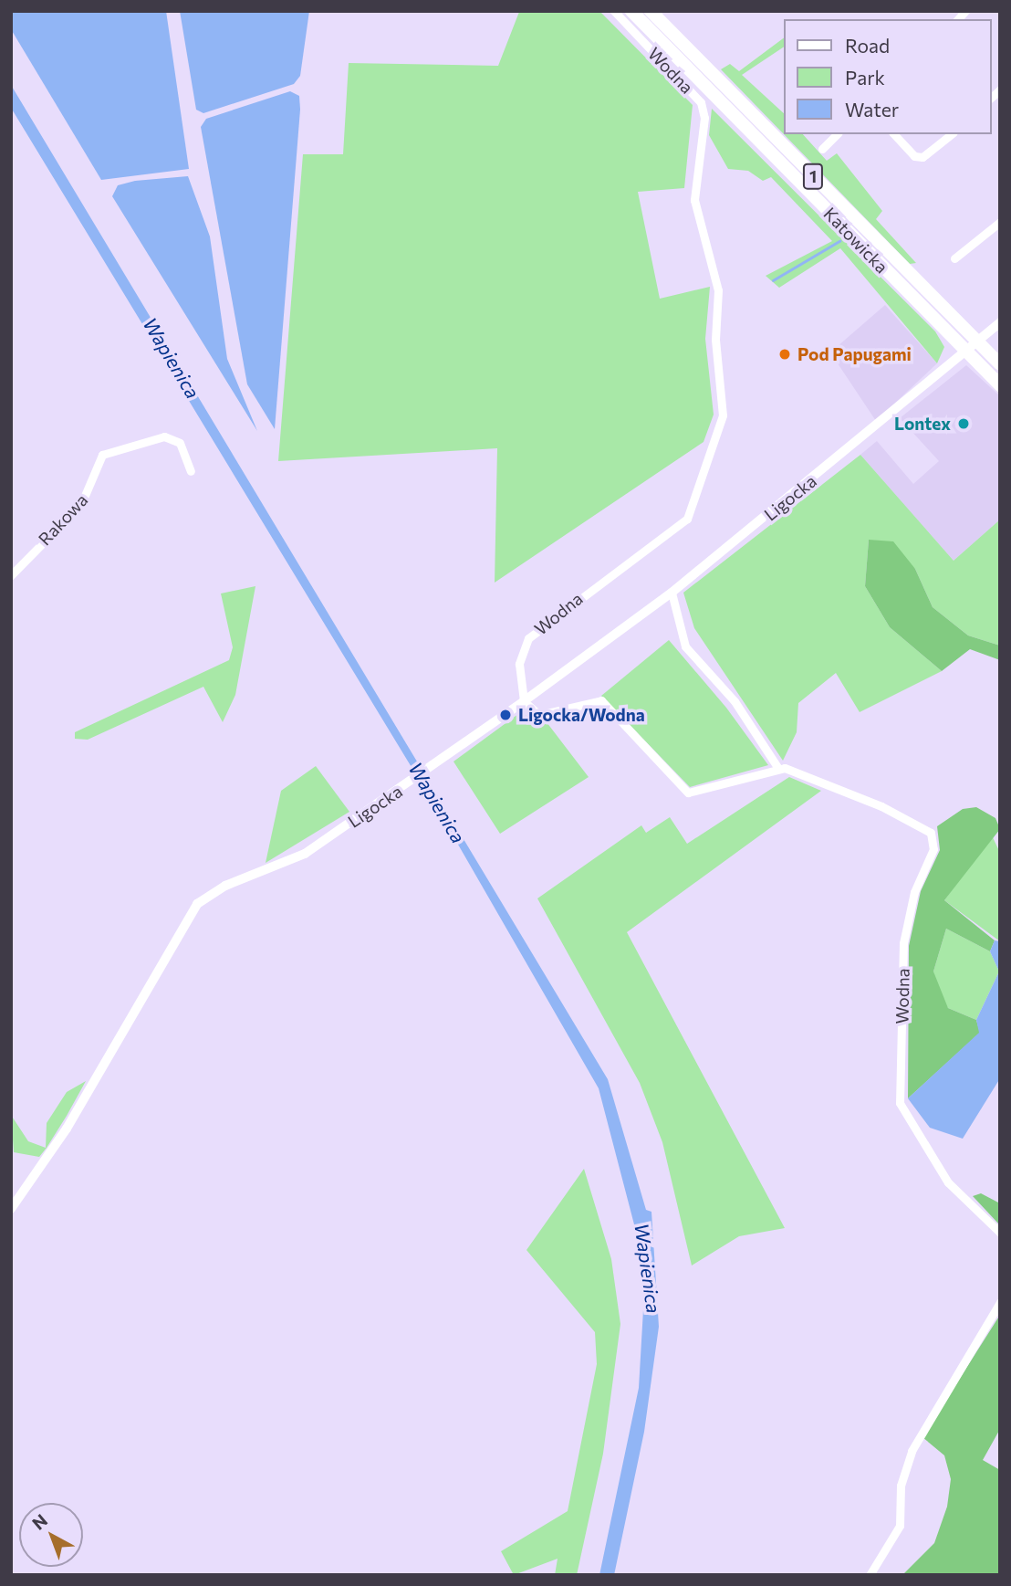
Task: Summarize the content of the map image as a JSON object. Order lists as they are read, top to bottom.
{
  "streets": {
    "main road": ["1", "Katowicka"],
    "street": ["Wodna", "Ligocka", "Rakowa"]
  },
  "crossings": [
    ["Wodna", "Ligocka"],
    ["Katowicka", "Ligocka"]
  ],
  "water": ["Wapienica"],
  "places": ["Pod Papugami", "Lontex", "Ligocka/Wodna"],
  "legend": ["Road", "Park", "Water"],
  "north": "top left"
}
